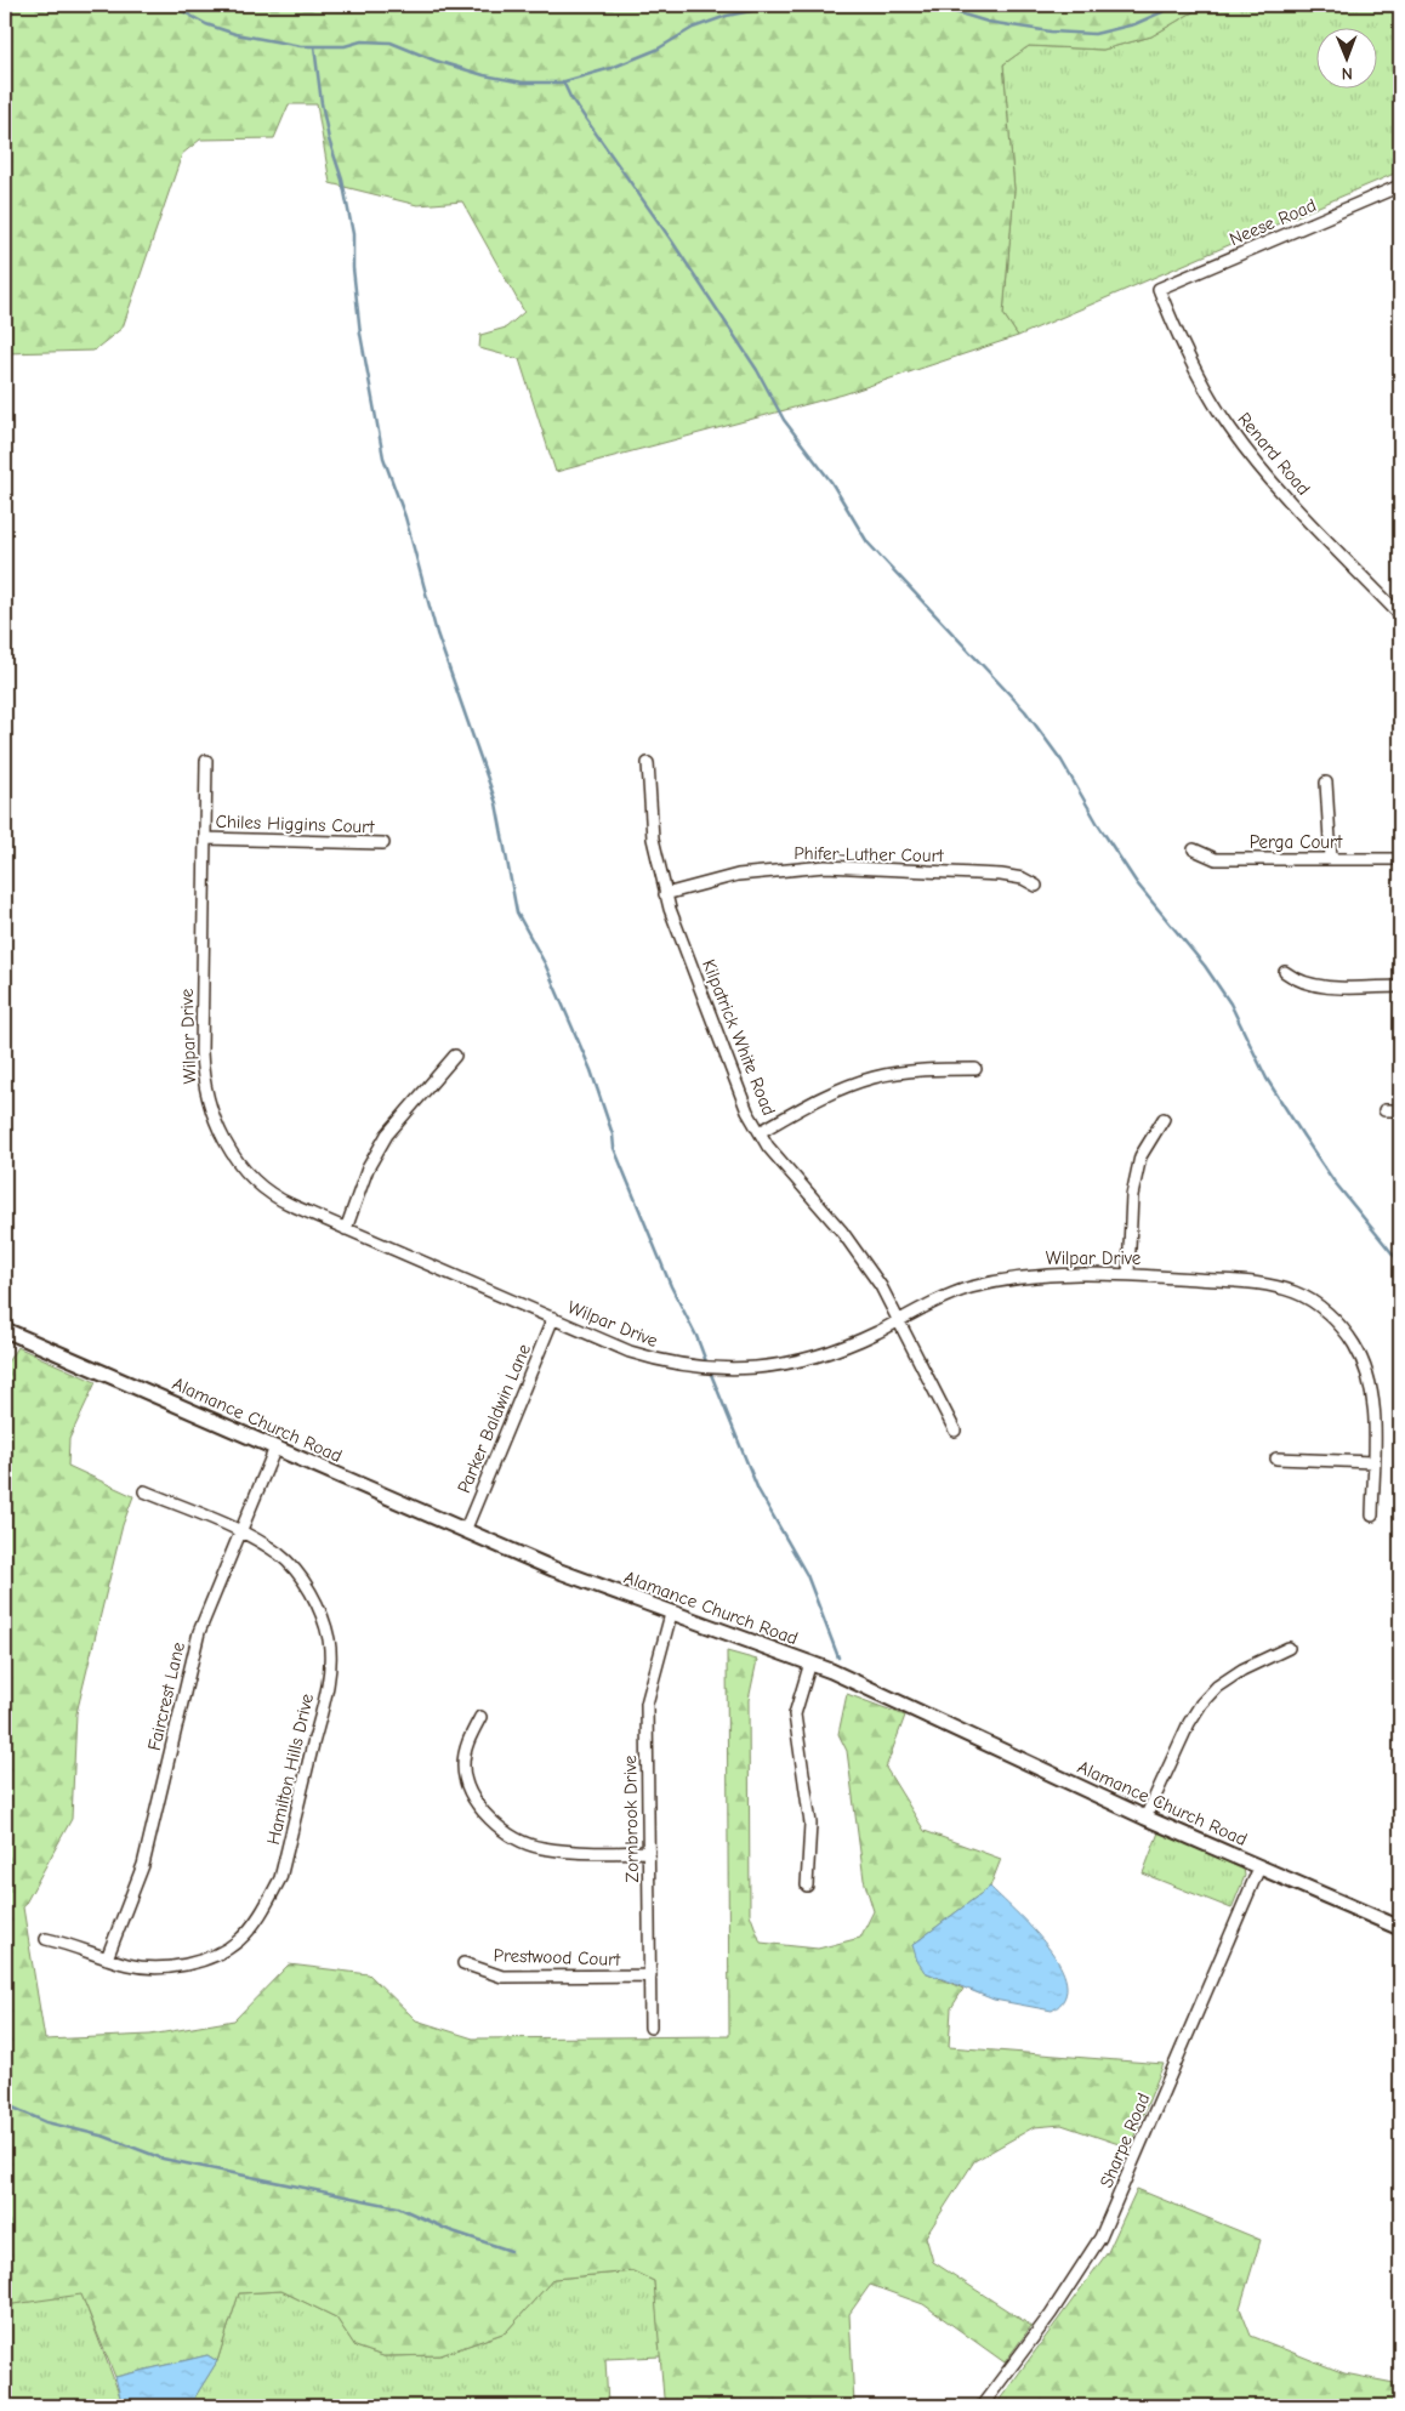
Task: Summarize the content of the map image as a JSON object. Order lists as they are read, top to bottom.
{
  "streets": {
    "main road": ["Alamance Church Road"],
    "street": [
      "Neese Road",
      "Renard Road",
      "Chiles Higgins Court",
      "Perga Court",
      "Phifer-Luther Court",
      "Wilpar Drive",
      "Kilpatrick White Road",
      "Parker Baldwin Lane",
      "Faircrest Lane",
      "Hamilton Hills Drive",
      "Zornbrook Drive",
      "Prestwood Court",
      "Sharpe Road"
    ]
  },
  "crossings": [
    ["Neese Road", "Renard Road"],
    ["Chiles Higgins Court", "Wilpar Drive"],
    ["Phifer-Luther Court", "Kilpatrick White Road"],
    ["Wilpar Drive", "Kilpatrick White Road"],
    ["Wilpar Drive", "Parker Baldwin Lane"],
    ["Parker Baldwin Lane", "Alamance Church Road"],
    ["Alamance Church Road", "Faircrest Lane"],
    ["Alamance Church Road", "Zornbrook Drive"],
    ["Alamance Church Road", "Sharpe Road"],
    ["Faircrest Lane", "Hamilton Hills Drive"],
    ["Zornbrook Drive", "Prestwood Court"]
  ],
  "north": "bottom"
}
